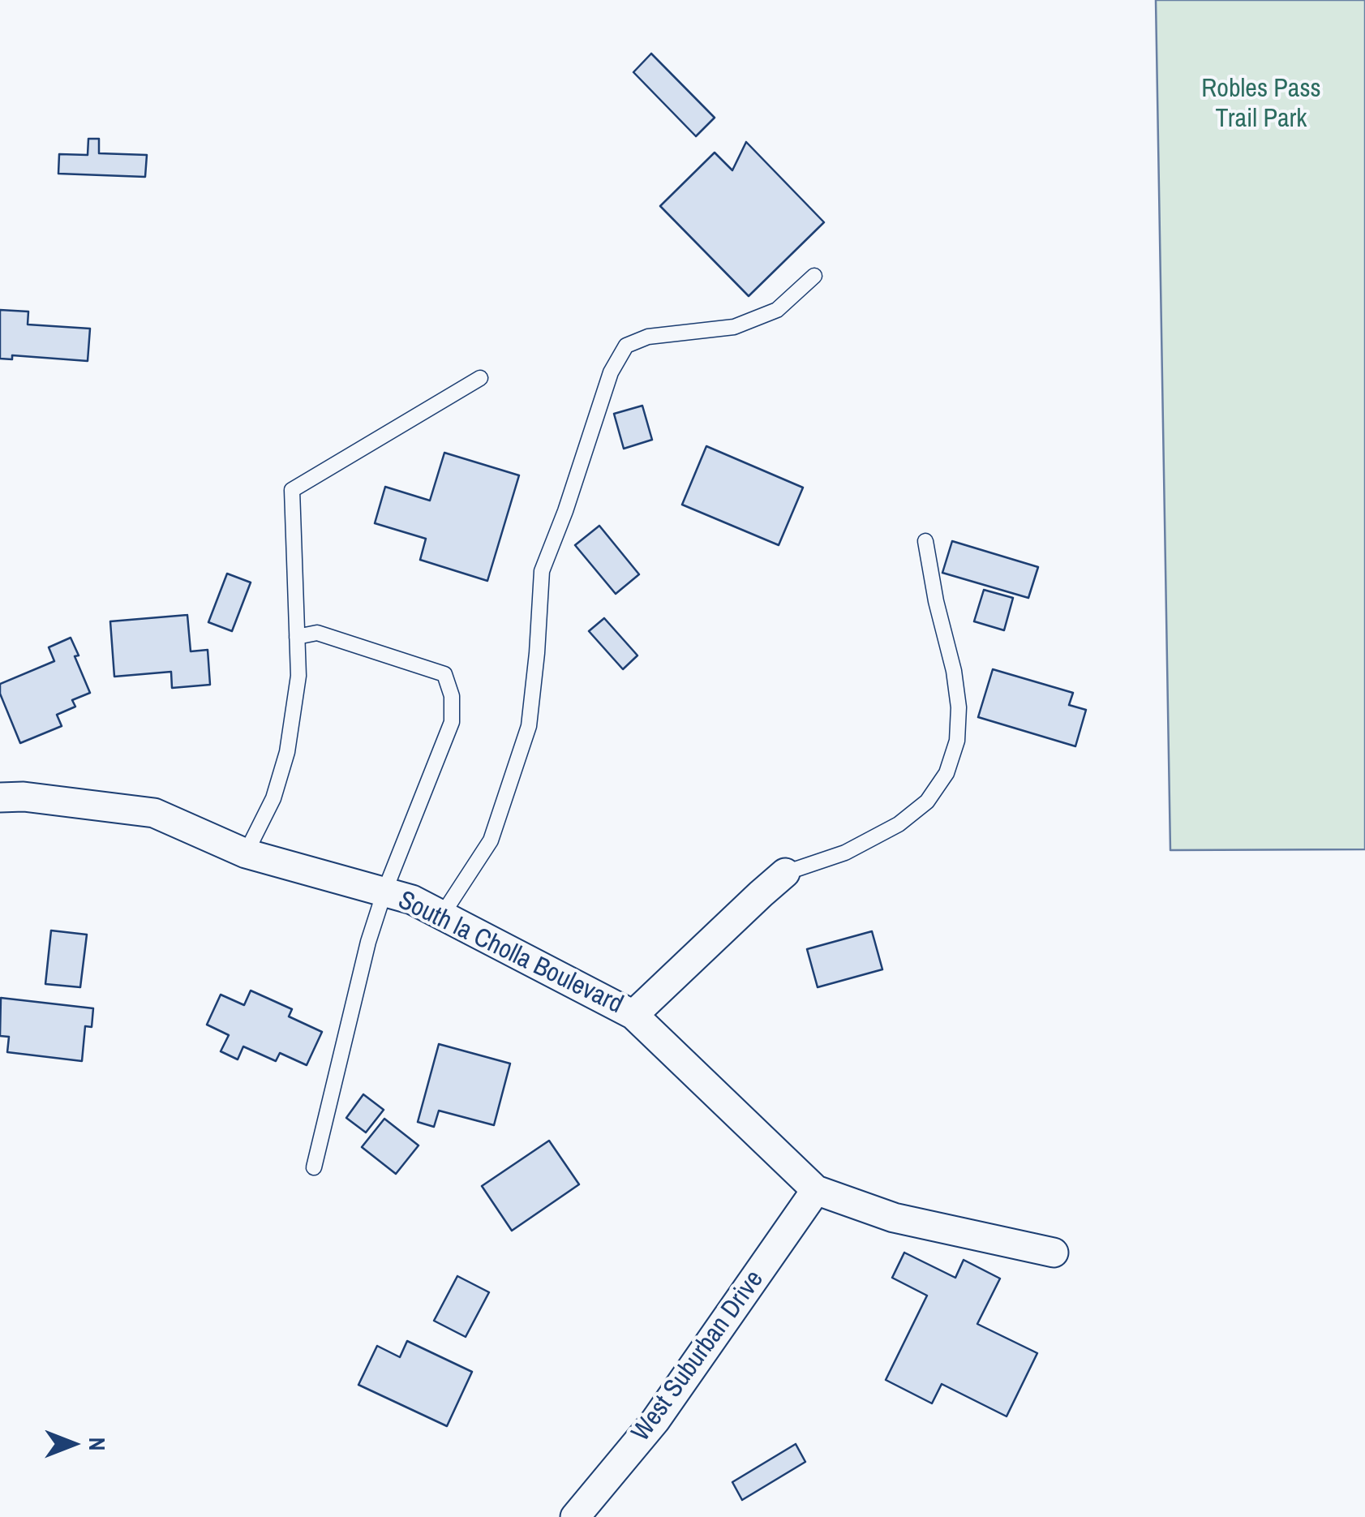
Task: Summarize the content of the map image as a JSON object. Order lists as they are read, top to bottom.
{
  "streets": {
    "street": ["South la Cholla Boulevard", "West Suburban Drive"]
  },
  "crossings": [
    ["South la Cholla Boulevard", "West Suburban Drive"]
  ],
  "parks": ["Robles Pass Trail Park"],
  "north": "right"
}
